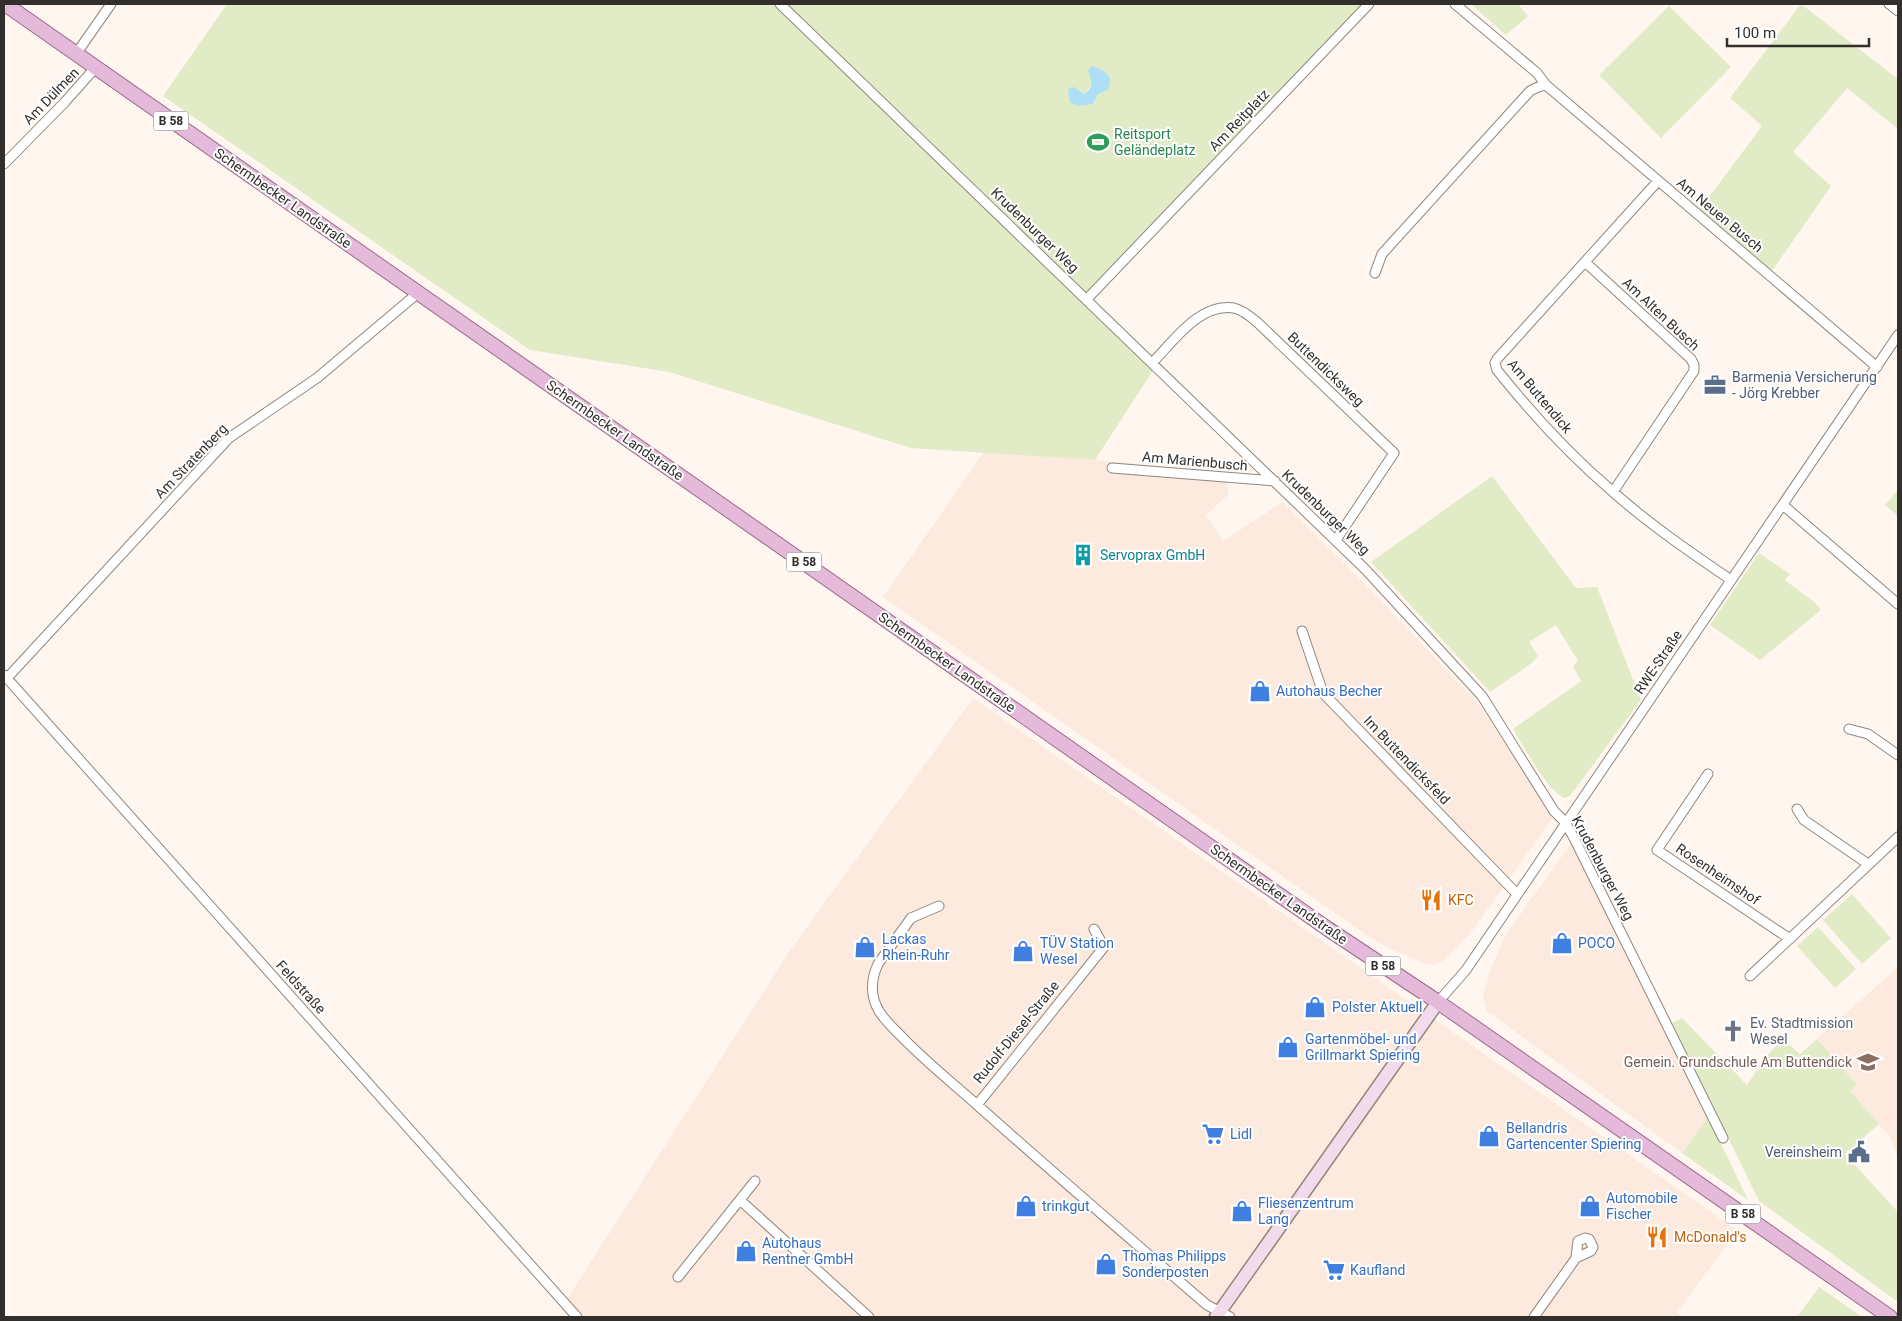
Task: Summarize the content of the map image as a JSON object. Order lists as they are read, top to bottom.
{
  "streets": {
    "main road": ["B 58", "Schermbecker Landstraße"],
    "street": [
      "Am Dülmen",
      "Am Reitplatz",
      "Am Neuen Busch",
      "Krudenburger Weg",
      "Am Alten Busch",
      "Buttendicksweg",
      "Am Buttendick",
      "Am Stratenberg",
      "Am Marienbusch",
      "RWE-Straße",
      "Im Buttendicksfeld",
      "Rosenheimshof",
      "Feldstraße",
      "Rudolf-Diesel-Straße"
    ]
  },
  "crossings": [
    ["Am Dülmen", "Schermbecker Landstraße"],
    ["Am Reitplatz", "Krudenburger Weg"],
    ["Schermbecker Landstraße", "Am Stratenberg"],
    ["Schermbecker Landstraße", "RWE-Straße"],
    ["Schermbecker Landstraße", "Rudolf-Diesel-Straße"],
    ["Am Neuen Busch", "Am Buttendick"],
    ["Am Neuen Busch", "RWE-Straße"],
    ["Krudenburger Weg", "Buttendicksweg"],
    ["Krudenburger Weg", "Am Marienbusch"],
    ["Krudenburger Weg", "RWE-Straße"],
    ["Am Alten Busch", "Am Buttendick"],
    ["Am Buttendick", "RWE-Straße"],
    ["Am Stratenberg", "Feldstraße"],
    ["RWE-Straße", "Im Buttendicksfeld"],
    ["RWE-Straße", "Rudolf-Diesel-Straße"]
  ],
  "places": {
    "sports": ["Reitsport Geländeplatz"],
    "office": ["Barmenia Versicherung - Jörg Krebber"],
    "building": ["Servoprax GmbH"],
    "shop": [
      "Autohaus Becher",
      "POCO",
      "Lackas Rhein-Ruhr",
      "TÜV Station Wesel",
      "Polster Aktuell",
      "Gartenmöbel- und Grillmarkt Spiering",
      "Bellandris Gartencenter Spiering",
      "trinkgut",
      "Automobile Fischer",
      "Fliesenzentrum Lang",
      "Autohaus Rentner GmbH",
      "Thomas Philipps Sonderposten"
    ],
    "restaurant": ["KFC", "McDonald's"],
    "church": ["Ev. Stadtmission Wesel"],
    "school or university": ["Gemein. Grundschule Am Buttendick"],
    "supermarket": ["Lidl", "Kaufland"],
    "public building": ["Vereinsheim"]
  },
  "scale_bar": "100 m"
}
